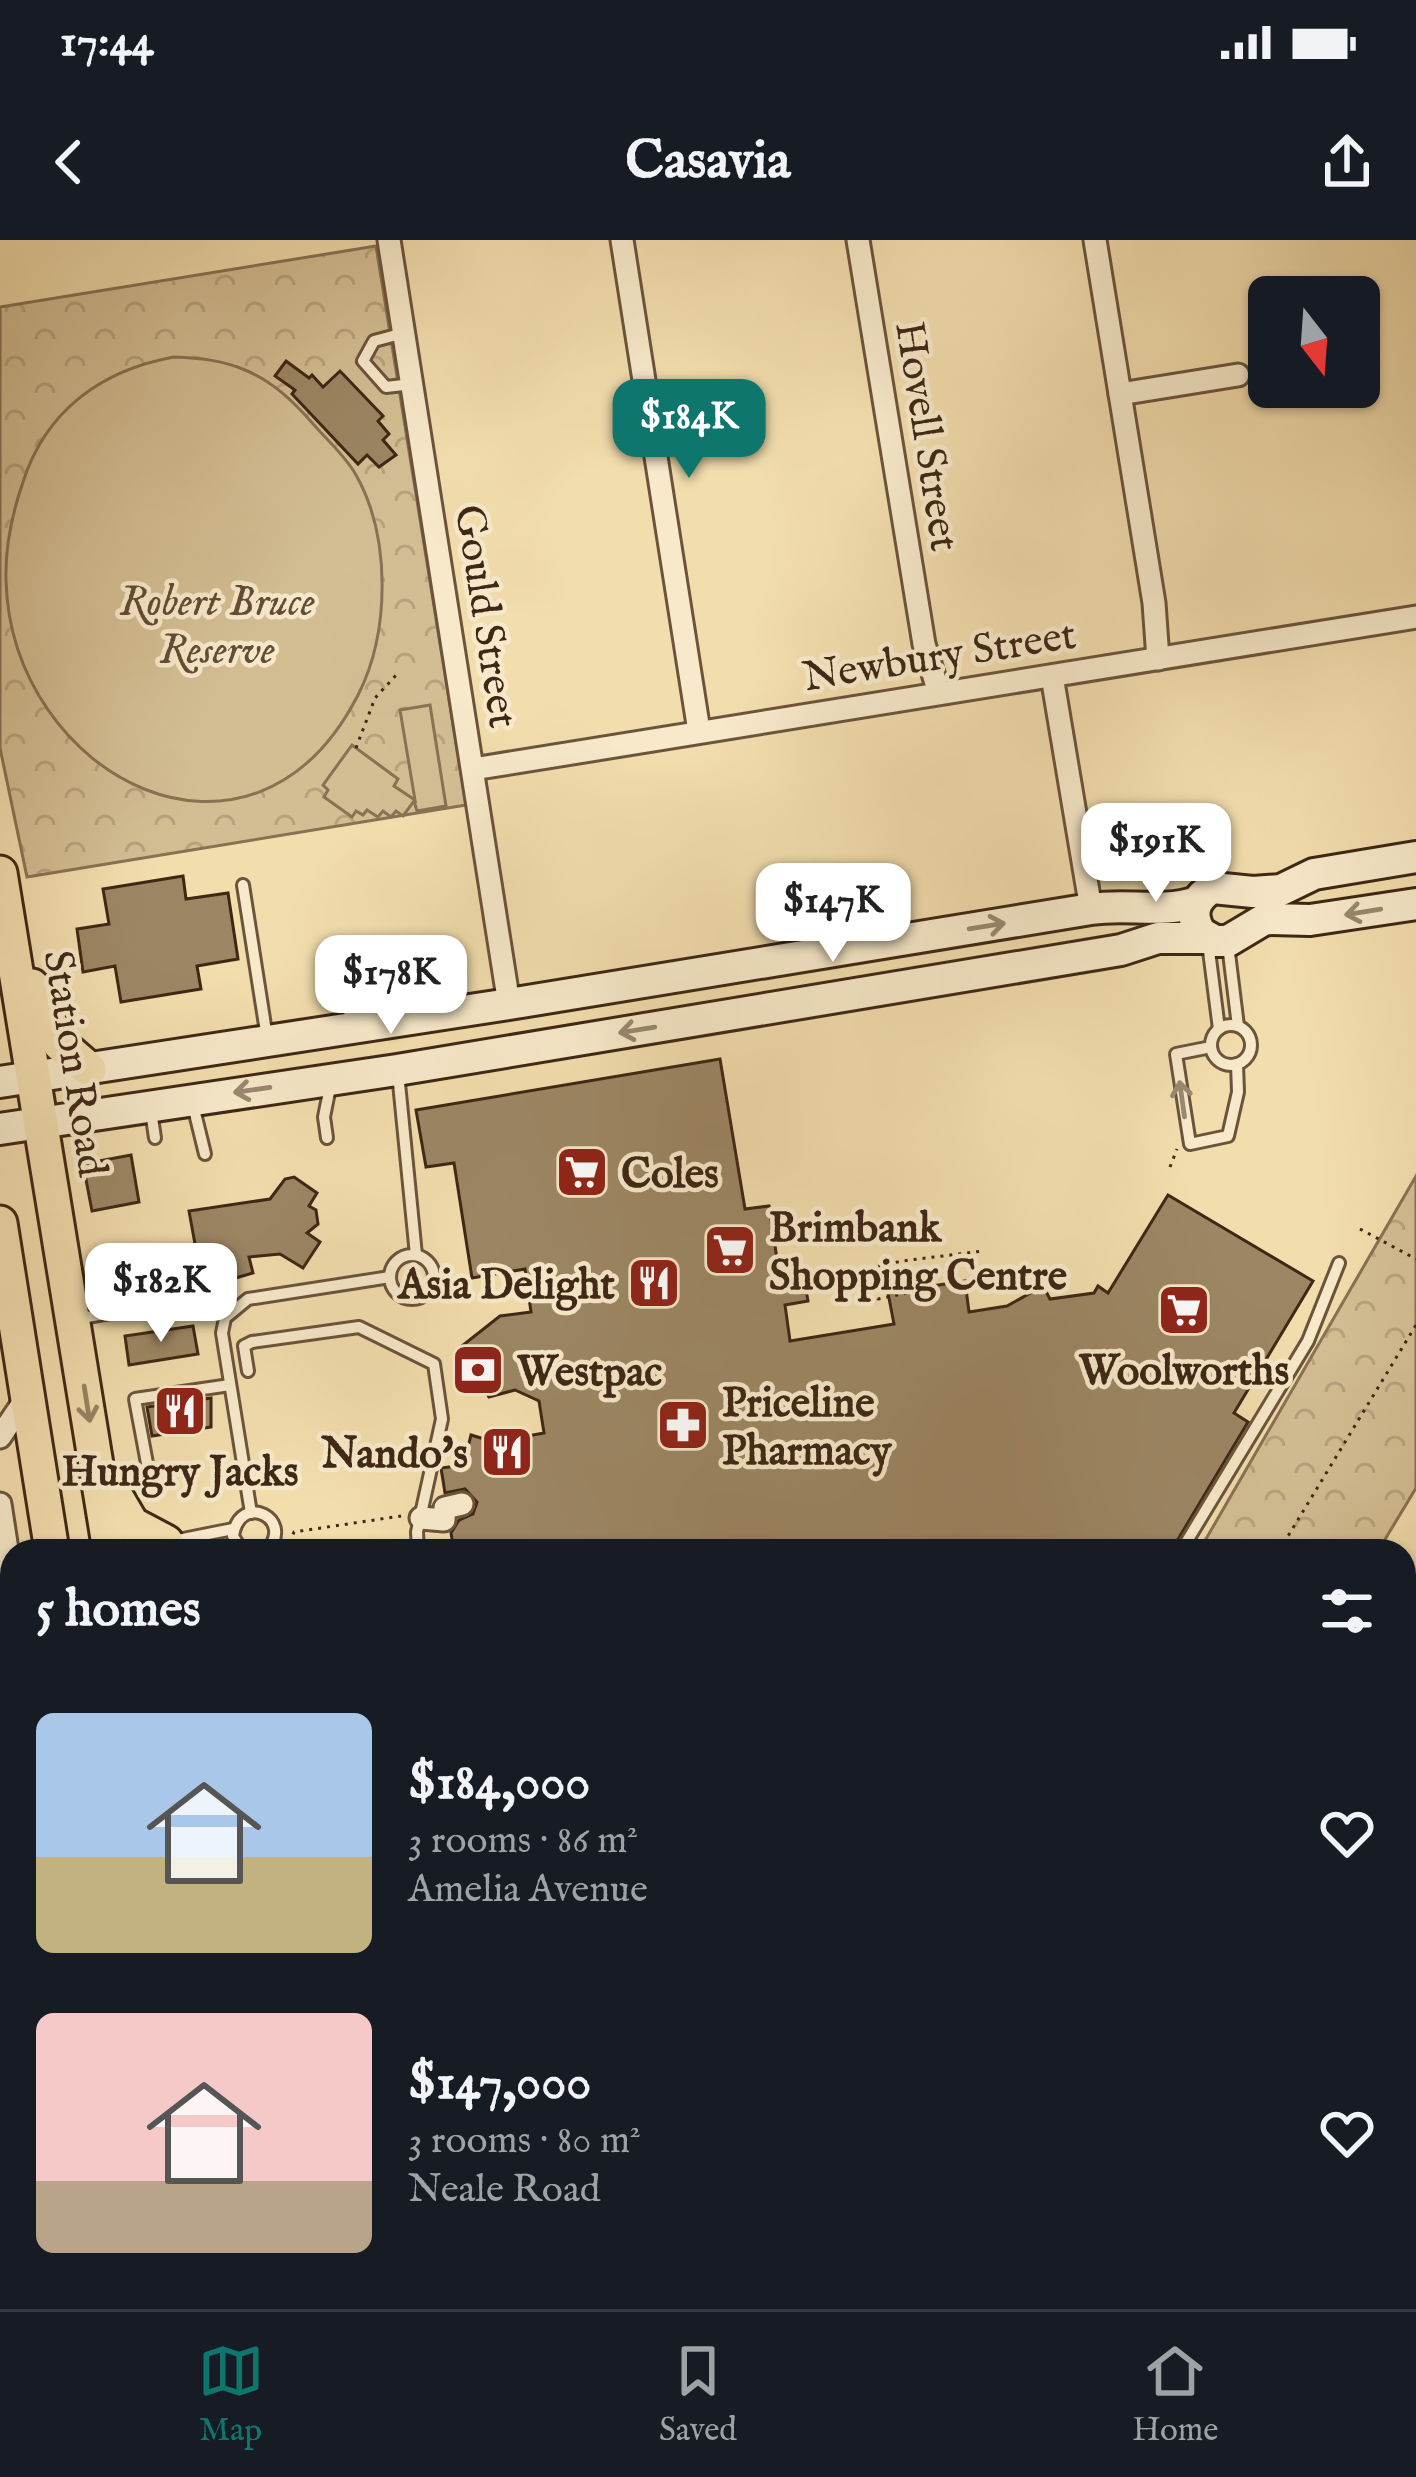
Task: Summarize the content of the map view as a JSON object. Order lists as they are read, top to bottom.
{
  "streets": {
    "main road": ["Station Road"],
    "street": ["Hovell Street", "Gould Street", "Newbury Street"]
  },
  "crossings": [
    ["Hovell Street", "Newbury Street"],
    ["Gould Street", "Newbury Street"]
  ],
  "parks": ["Robert Bruce Reserve"],
  "places": {
    "supermarket": ["Coles", "Brimbank Shopping Centre", "Woolworths"],
    "restaurant": ["Asia Delight", "Hungry Jacks", "Nando's"],
    "bank": ["Westpac"],
    "pharmacy": ["Priceline Pharmacy"]
  },
  "north": "bottom",
  "page": {
    "status": "17:44",
    "header": "Casavia",
    "price": [
      "$184K",
      "$191K",
      "$147K",
      "$178K",
      "$182K"
    ],
    "heading": "5 homes",
    "list": [
      {
        "name": "$184,000",
        "note": "3 rooms · 86 m² · Amelia Avenue"
      },
      {
        "name": "$147,000",
        "note": "3 rooms · 80 m² · Neale Road"
      }
    ],
    "tabs": ["Map", "Saved", "Home"]
  }
}
